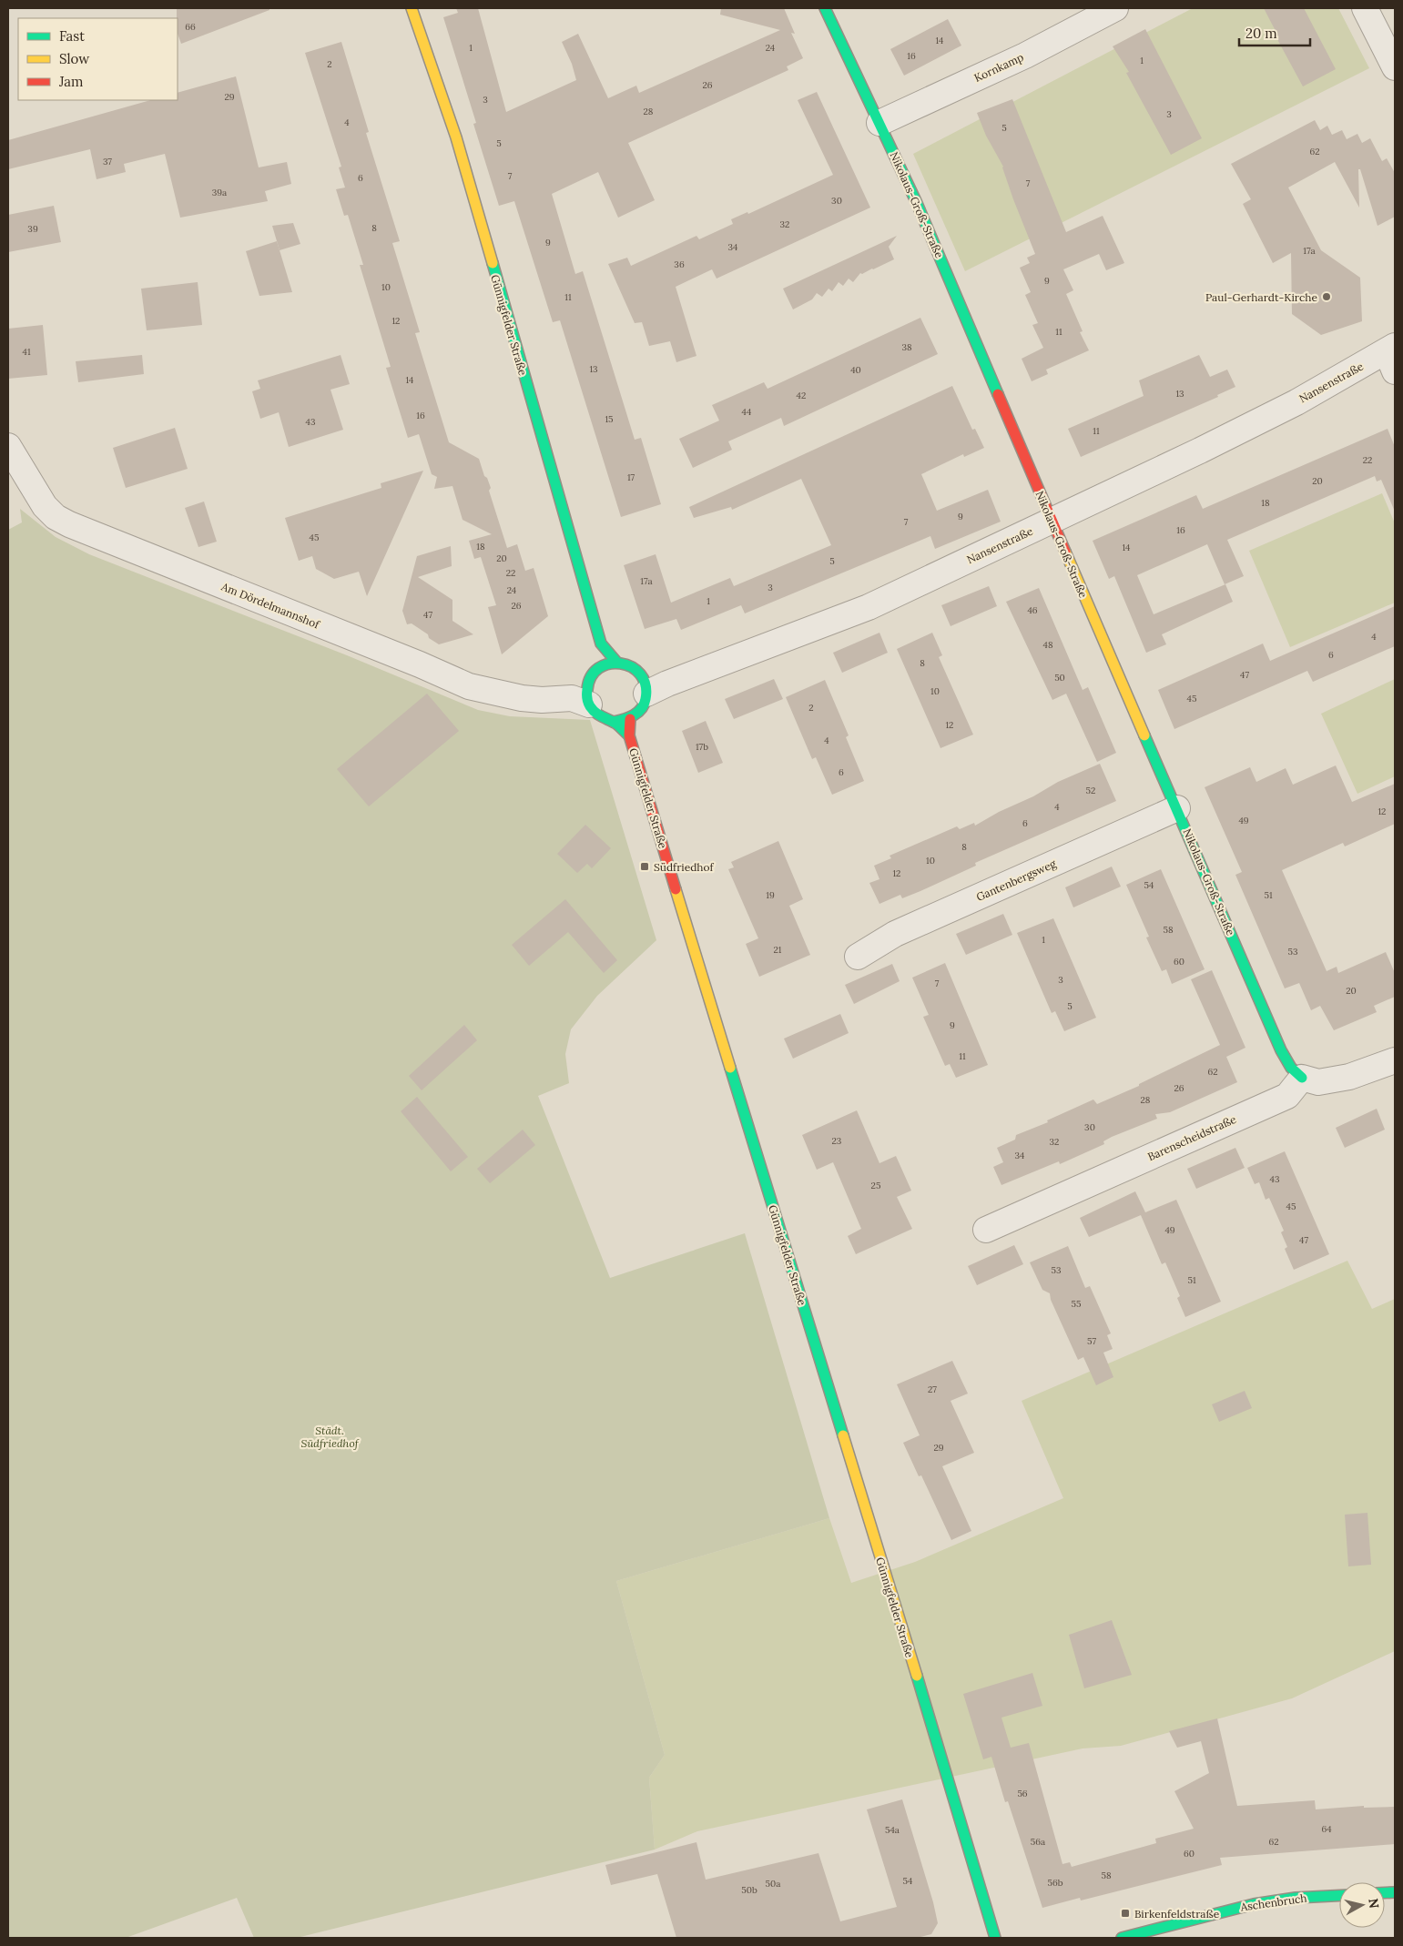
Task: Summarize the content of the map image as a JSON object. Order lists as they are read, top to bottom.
{
  "streets": {
    "street": [
      "Kornkamp",
      "Nikolaus-Groß-Straße",
      "Günnigfelder Straße",
      "Nansenstraße",
      "Am Dördelmannshof",
      "Gantenbergsweg",
      "Barenscheidstraße",
      "Aschenbruch"
    ]
  },
  "crossings": [
    ["Kornkamp", "Nikolaus-Groß-Straße"],
    ["Nikolaus-Groß-Straße", "Nansenstraße"],
    ["Nikolaus-Groß-Straße", "Gantenbergsweg"],
    ["Nikolaus-Groß-Straße", "Barenscheidstraße"],
    ["Günnigfelder Straße", "Nansenstraße"],
    ["Günnigfelder Straße", "Am Dördelmannshof"],
    ["Nansenstraße", "Am Dördelmannshof"]
  ],
  "parks": ["Städt. Südfriedhof"],
  "places": {
    "other": ["Paul-Gerhardt-Kirche"],
    "transit": ["Südfriedhof", "Birkenfeldstraße"]
  },
  "house_numbers": [
    "66",
    "14",
    "1",
    "24",
    "16",
    "1",
    "2",
    "26",
    "29",
    "3",
    "28",
    "3",
    "4",
    "5",
    "5",
    "62",
    "37",
    "7",
    "6",
    "7",
    "39a",
    "30",
    "32",
    "8",
    "39",
    "9",
    "34",
    "17a",
    "36",
    "9",
    "10",
    "11",
    "12",
    "11",
    "38",
    "41",
    "13",
    "40",
    "14",
    "13",
    "42",
    "44",
    "16",
    "15",
    "43",
    "11",
    "22",
    "17",
    "20",
    "18",
    "9",
    "7",
    "16",
    "45",
    "18",
    "14",
    "20",
    "5",
    "22",
    "17a",
    "3",
    "24",
    "1",
    "26",
    "46",
    "47",
    "4",
    "48",
    "6",
    "8",
    "47",
    "50",
    "10",
    "45",
    "2",
    "12",
    "4",
    "17b",
    "6",
    "52",
    "4",
    "12",
    "49",
    "6",
    "8",
    "10",
    "12",
    "54",
    "19",
    "51",
    "58",
    "1",
    "21",
    "53",
    "60",
    "3",
    "7",
    "20",
    "5",
    "9",
    "11",
    "62",
    "26",
    "28",
    "30",
    "23",
    "32",
    "34",
    "43",
    "25",
    "45",
    "49",
    "47",
    "53",
    "51",
    "55",
    "57",
    "27",
    "29",
    "56",
    "64",
    "54a",
    "56a",
    "62",
    "60",
    "58",
    "54",
    "56b",
    "50a",
    "50b"
  ],
  "legend": ["Fast", "Slow", "Jam"],
  "scale_bar": "20 m",
  "north": "right"
}
